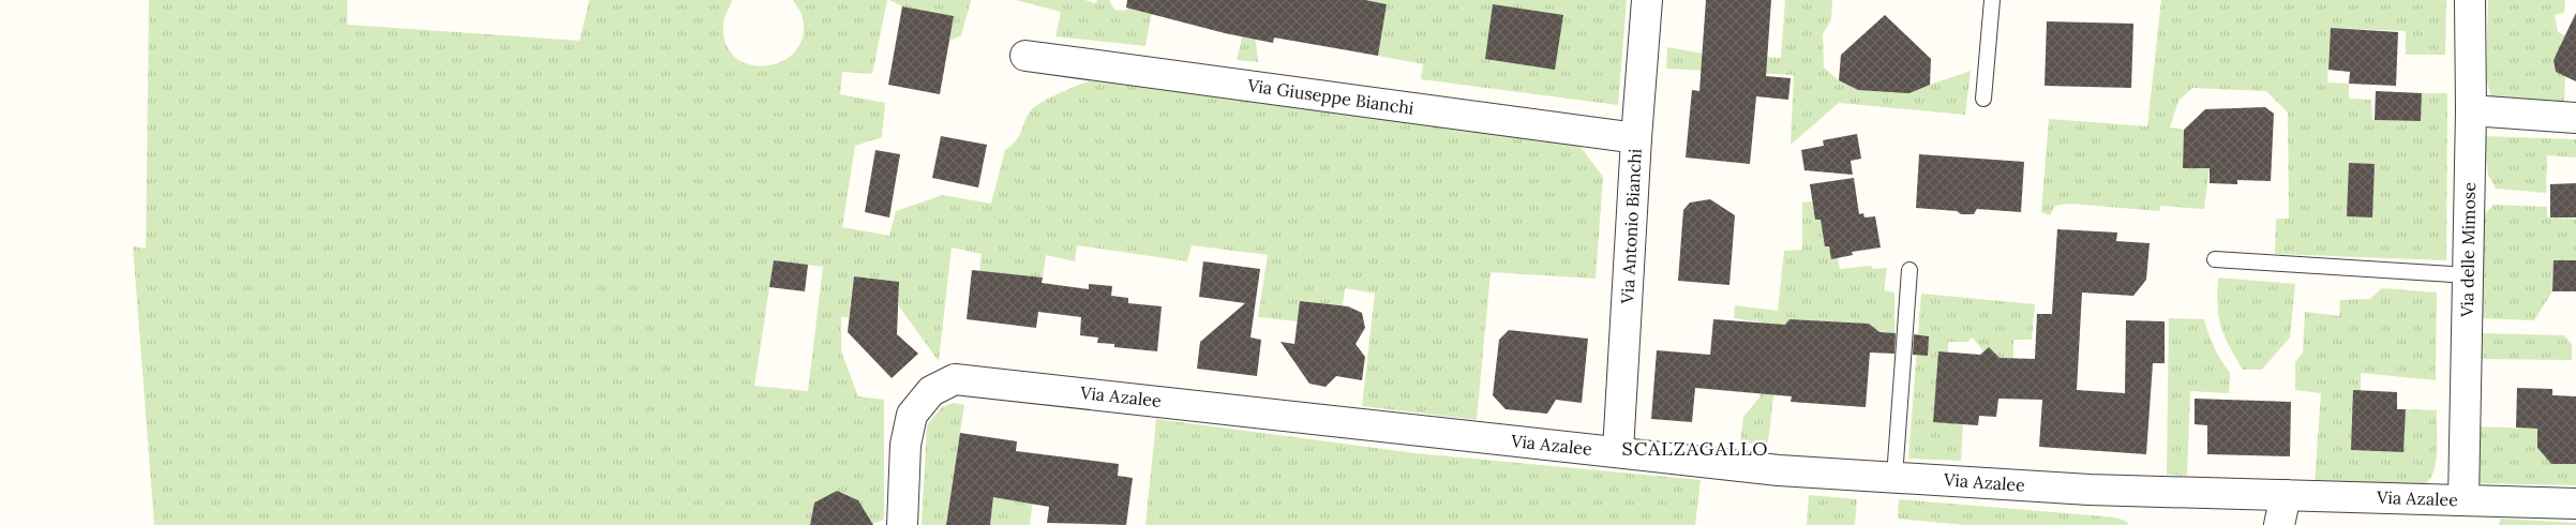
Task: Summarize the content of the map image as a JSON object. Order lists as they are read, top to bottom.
{
  "streets": {
    "street": [
      "Via Giuseppe Bianchi",
      "Via Antonio Bianchi",
      "Via delle Mimose",
      "Via Azalee"
    ]
  },
  "crossings": [
    ["Via Giuseppe Bianchi", "Via Antonio Bianchi"],
    ["Via Antonio Bianchi", "Via Azalee"],
    ["Via delle Mimose", "Via Azalee"]
  ],
  "districts": ["SCALZAGALLO"]
}
